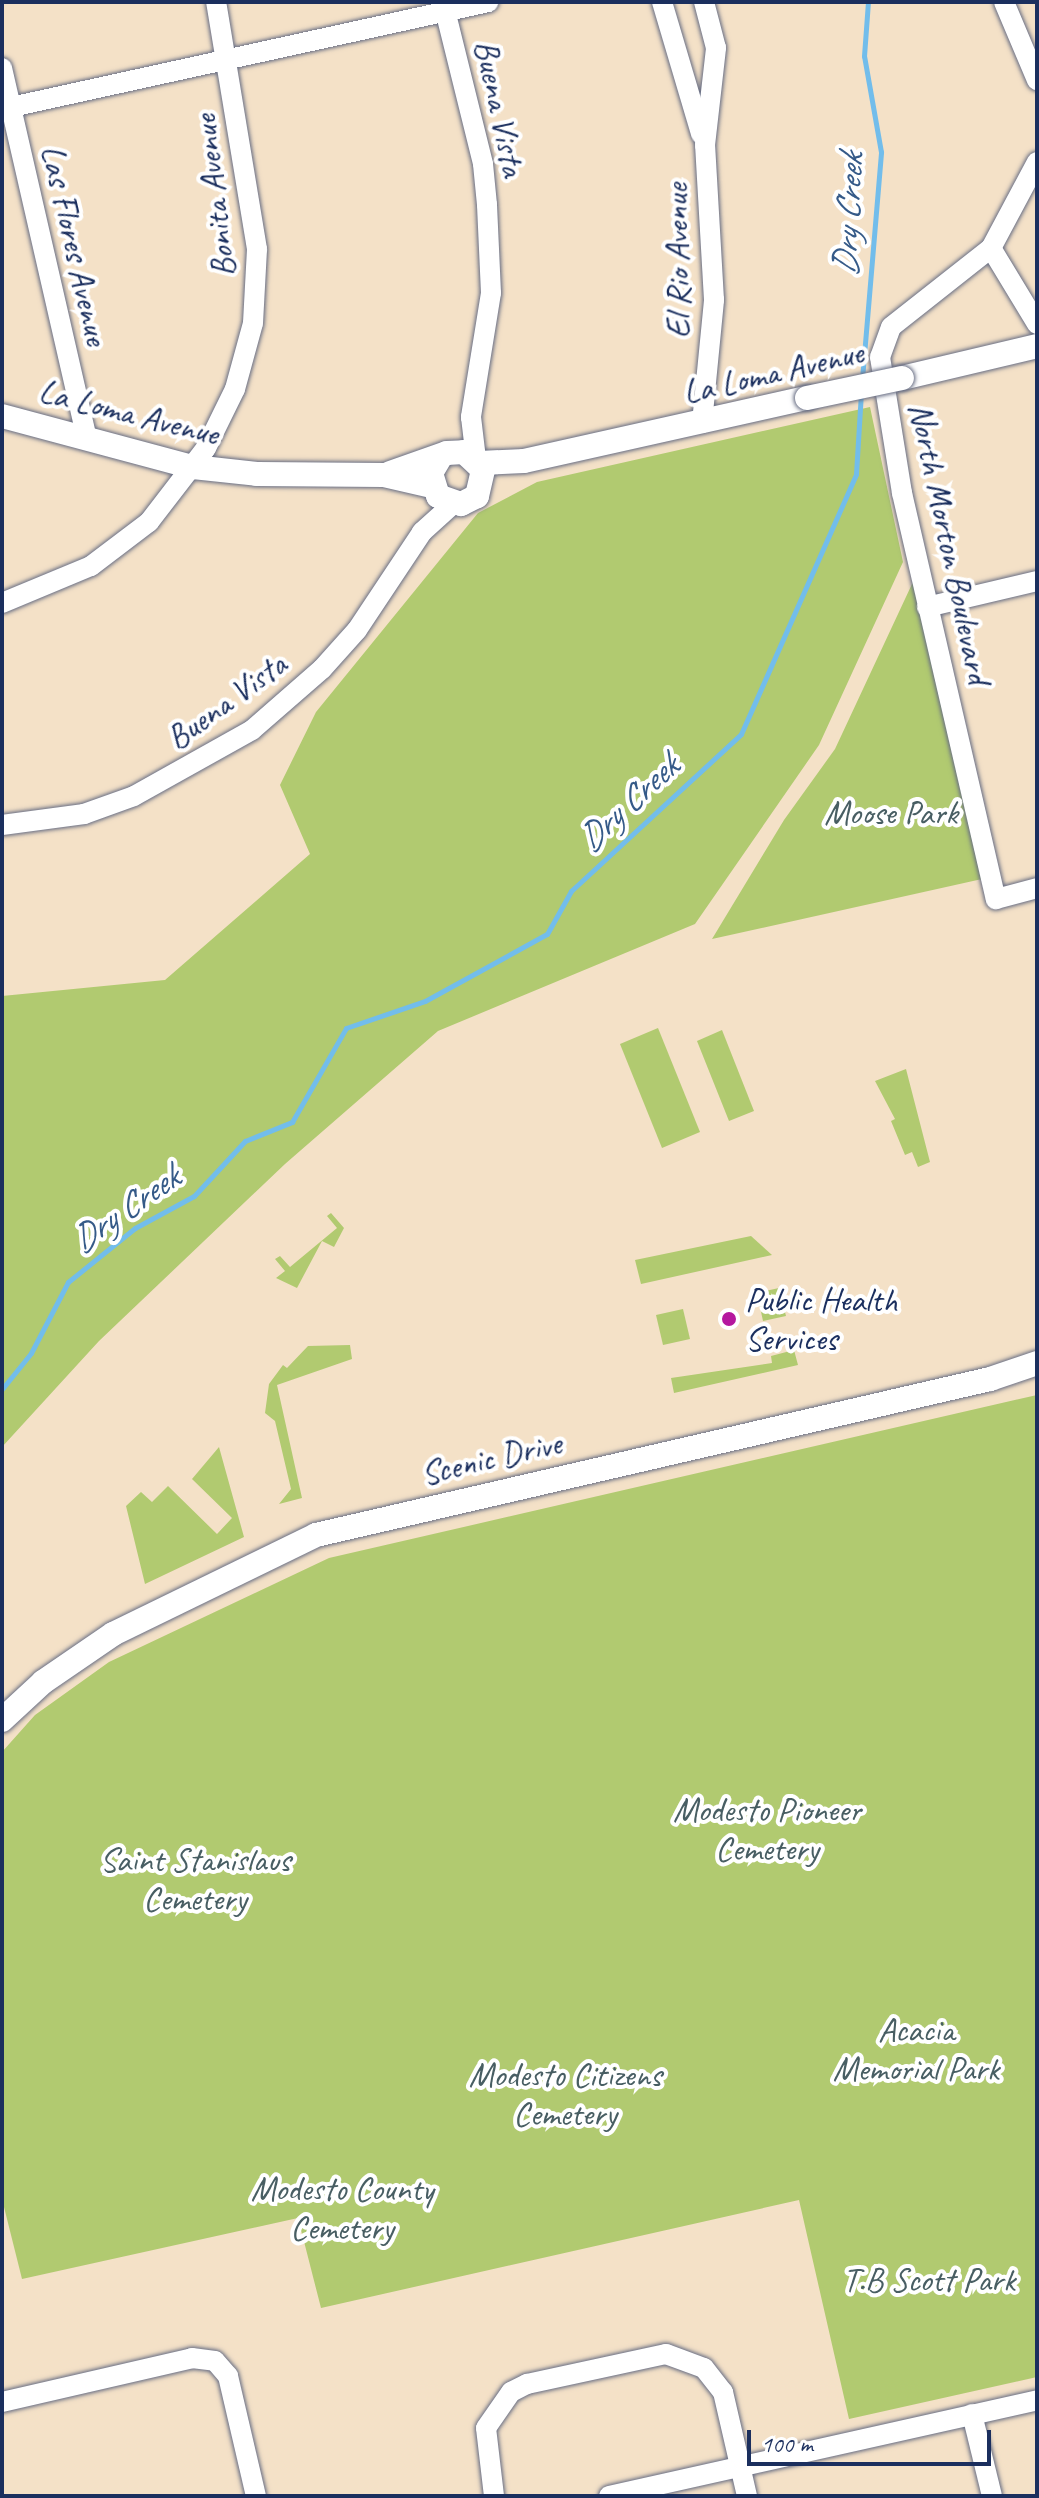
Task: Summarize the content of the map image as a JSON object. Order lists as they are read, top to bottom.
{
  "streets": {
    "main road": ["La Loma Avenue", "Scenic Drive"],
    "street": [
      "Buena Vista",
      "Bonita Avenue",
      "Las Flores Avenue",
      "El Rio Avenue",
      "North Morton Boulevard"
    ]
  },
  "crossings": [
    ["Buena Vista", "La Loma Avenue"],
    ["Bonita Avenue", "La Loma Avenue"],
    ["Las Flores Avenue", "La Loma Avenue"],
    ["El Rio Avenue", "La Loma Avenue"]
  ],
  "water": ["Dry Creek"],
  "parks": [
    "Moose Park",
    "Modesto Pioneer Cemetery",
    "Saint Stanislaus Cemetery",
    "Acacia Memorial Park",
    "Modesto Citizens Cemetery",
    "Modesto County Cemetery",
    "T.B Scott Park"
  ],
  "places": ["Public Health Services"],
  "scale_bar": "100 m"
}
